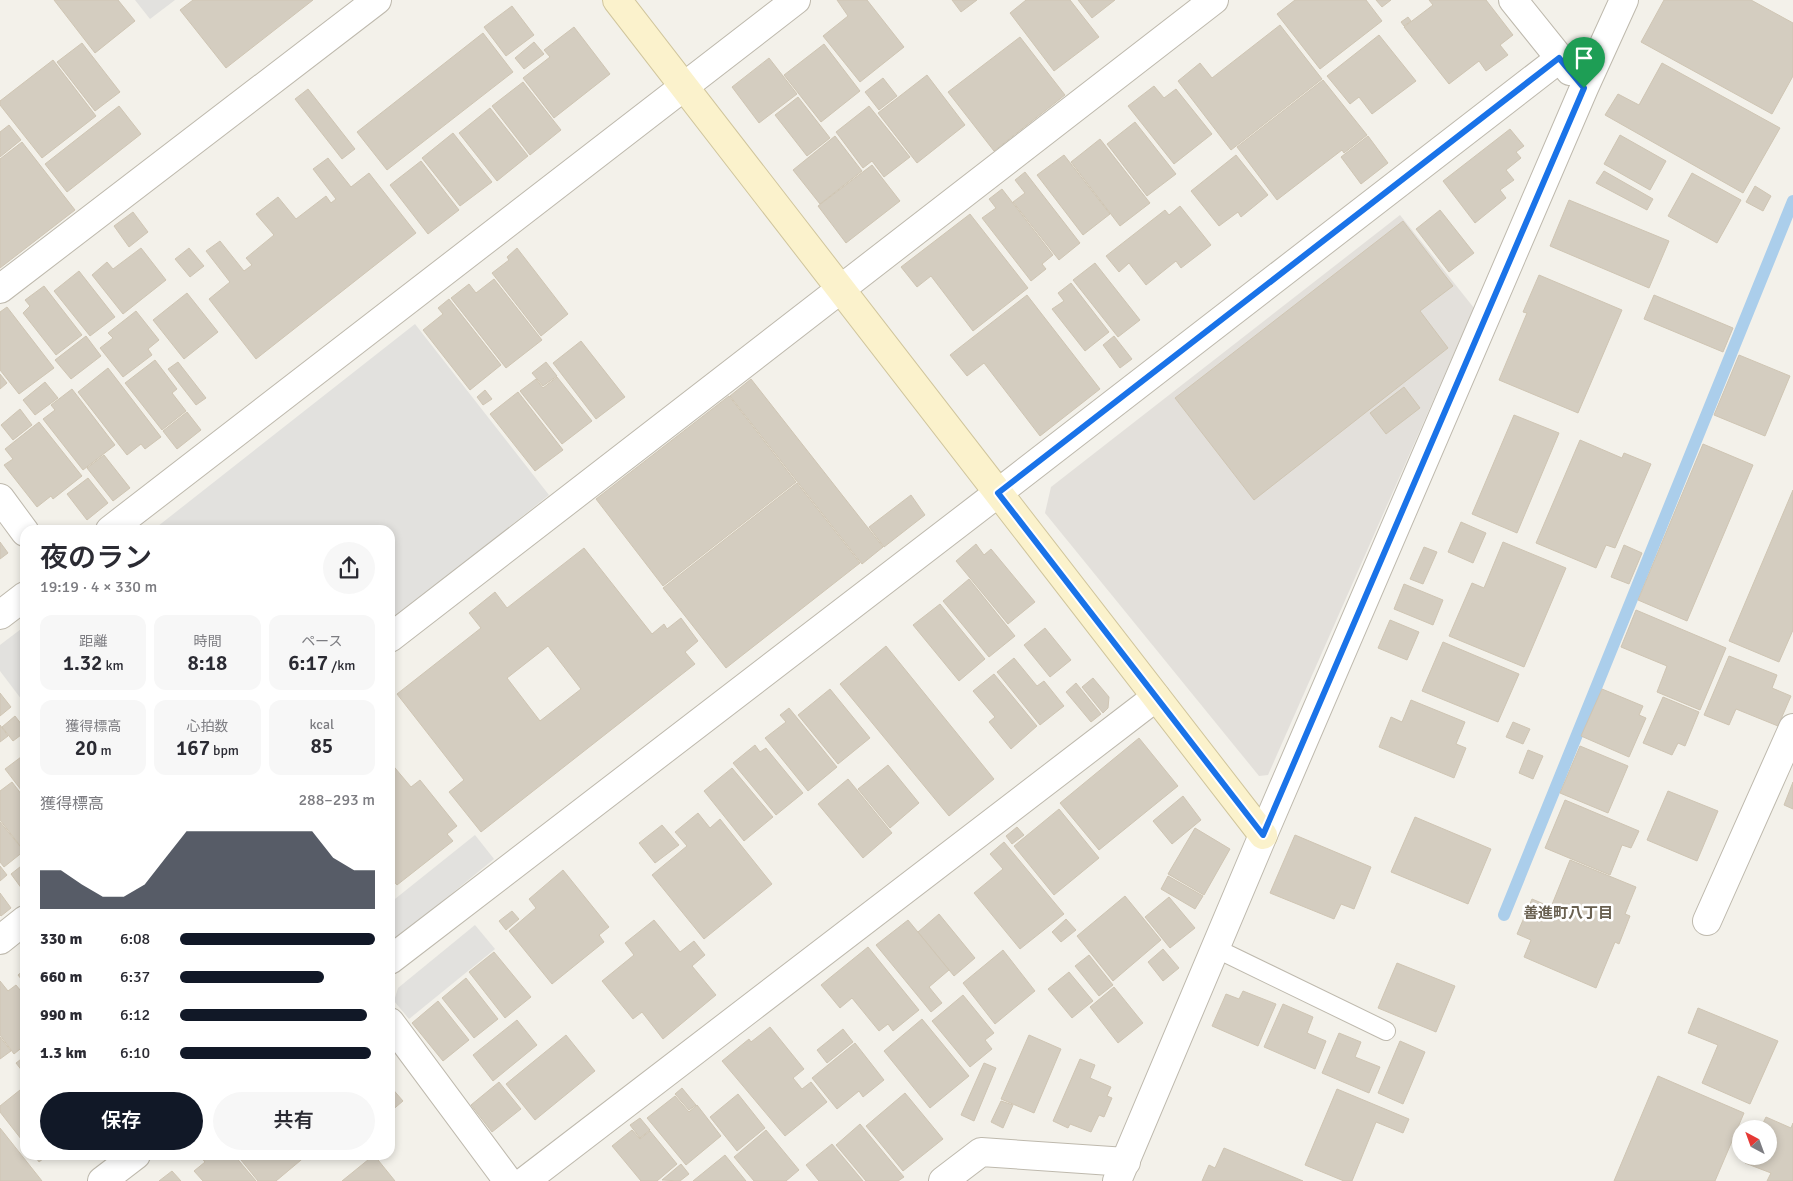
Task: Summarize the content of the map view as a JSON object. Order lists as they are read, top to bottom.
{
  "districts": ["善進町八丁目"],
  "north": "top left",
  "page": {
    "heading": ["夜のラン", "19:19 · 4 × 330 m"],
    "stats": [
      ["距離", "1.32 km"],
      ["時間", "8:18"],
      ["ペース", "6:17 /km"],
      ["獲得標高", "20 m"],
      ["心拍数", "167 bpm"],
      ["kcal", "85"]
    ],
    "chart": ["獲得標高", "288–293 m"],
    "list": [
      {
        "name": "330 m",
        "note": "6:08"
      },
      {
        "name": "660 m",
        "note": "6:37"
      },
      {
        "name": "990 m",
        "note": "6:12"
      },
      {
        "name": "1.3 km",
        "note": "6:10"
      }
    ],
    "buttons": ["保存", "共有"]
  }
}
